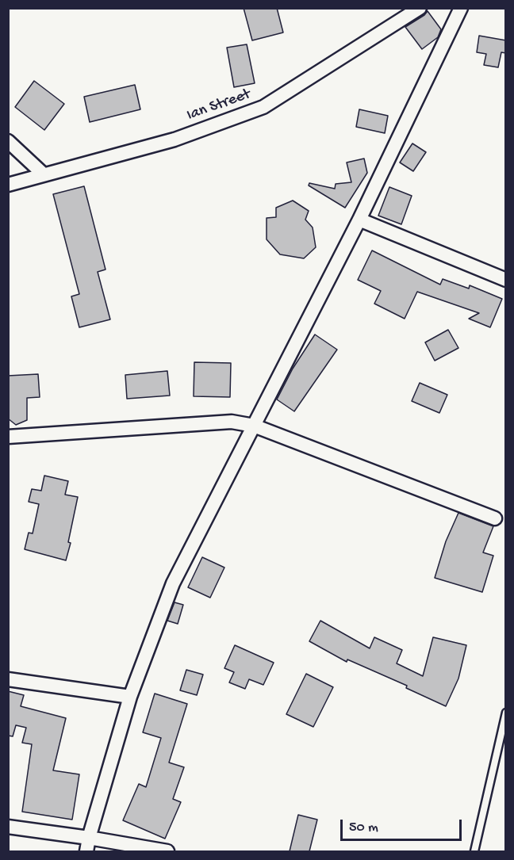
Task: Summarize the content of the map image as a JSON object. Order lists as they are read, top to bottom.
{
  "streets": {
    "street": ["Ian Street"]
  },
  "scale_bar": "50 m"
}
